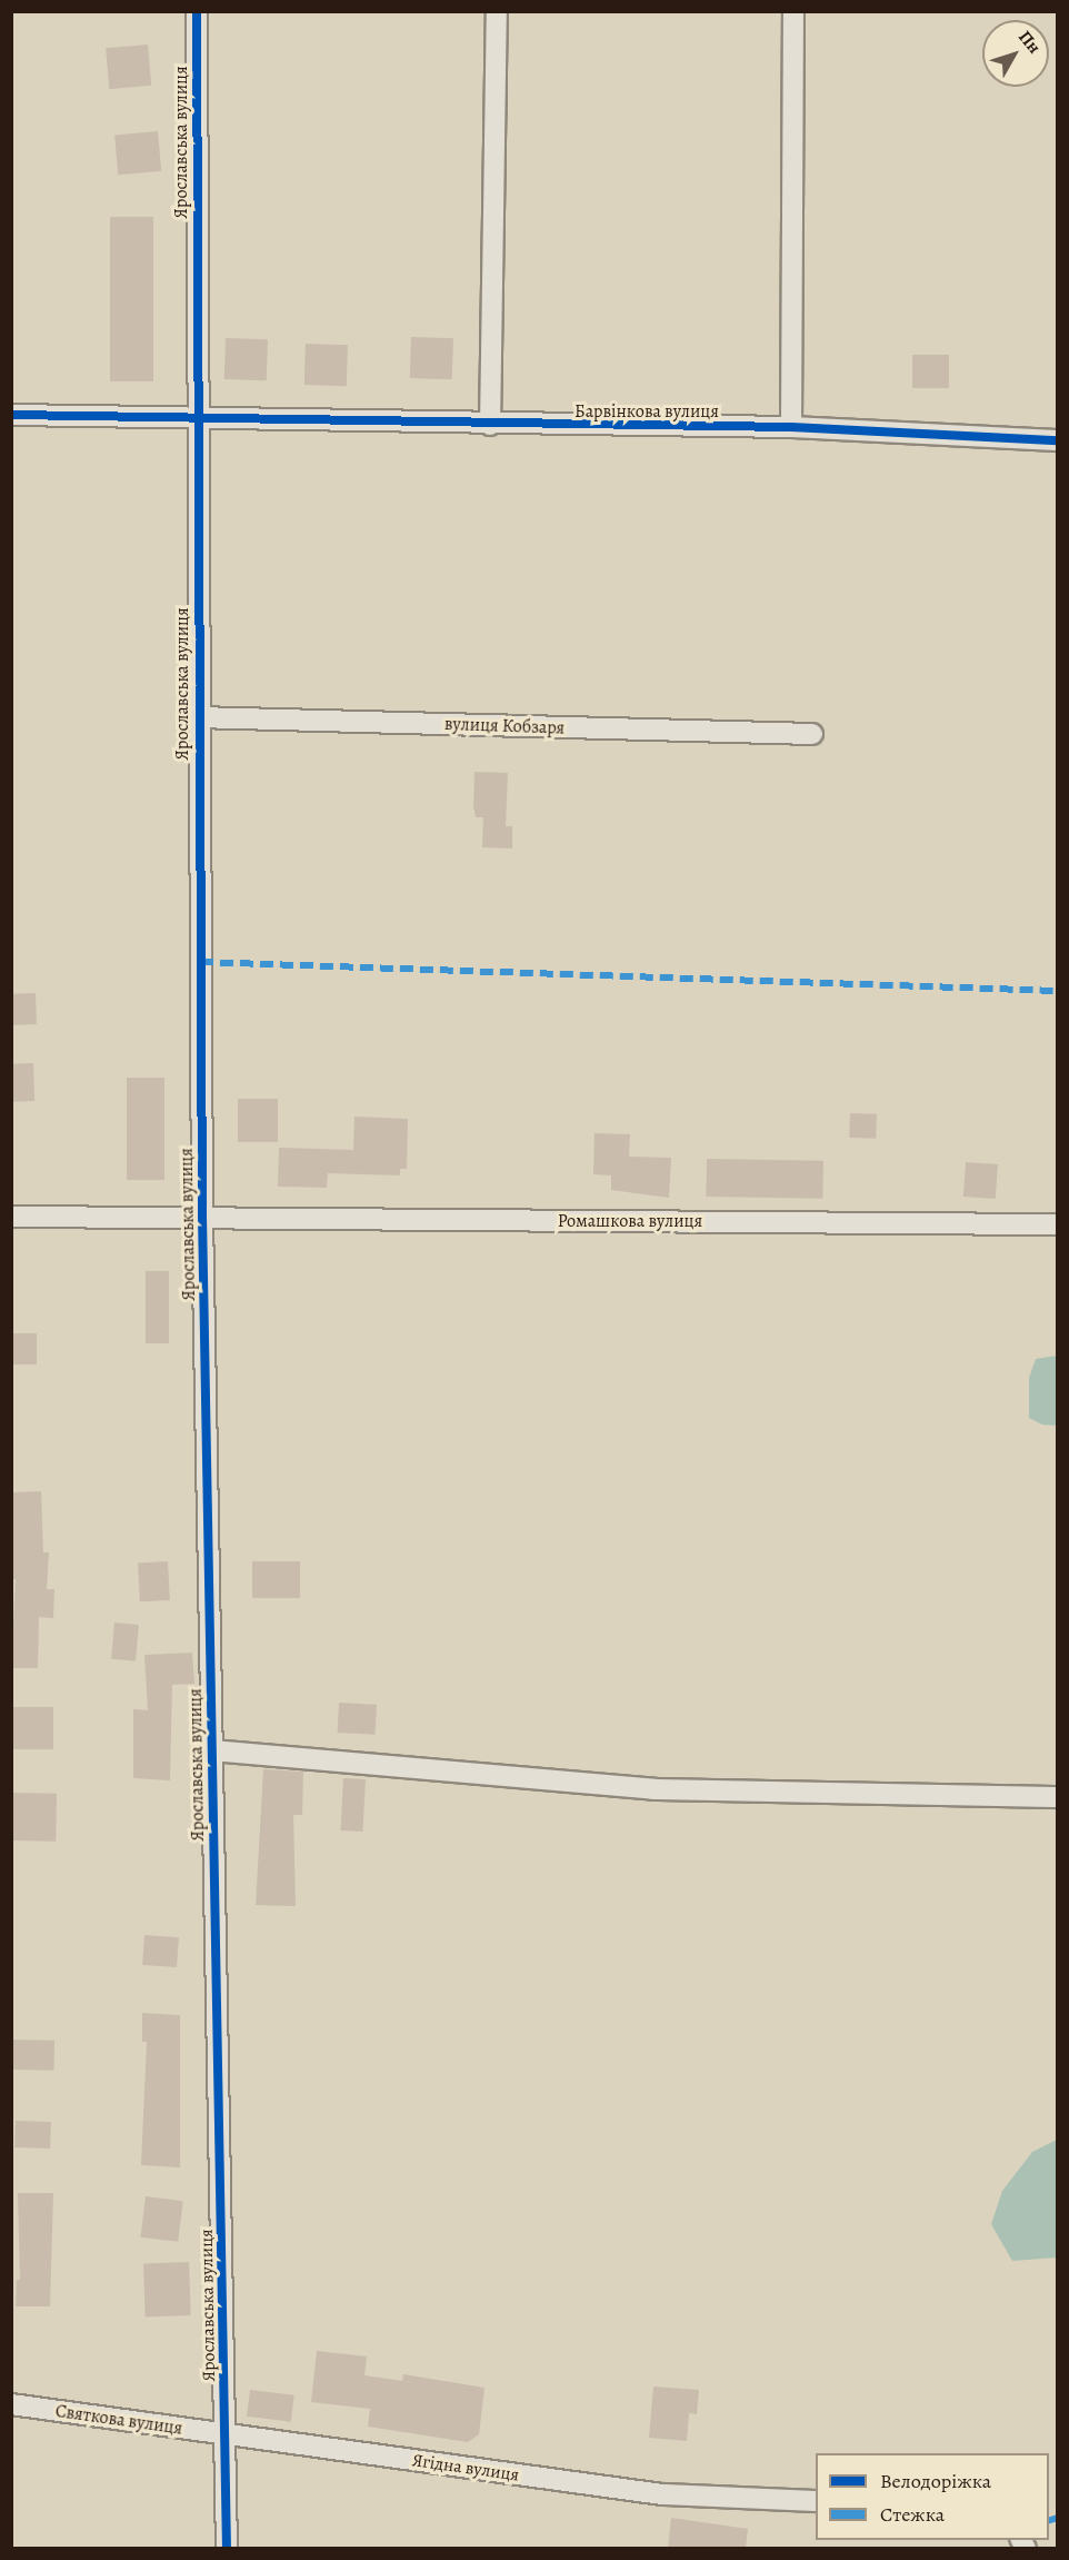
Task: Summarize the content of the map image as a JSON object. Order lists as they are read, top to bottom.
{
  "streets": {
    "street": [
      "Ярославська вулиця",
      "Барвінкова вулиця",
      "вулиця Кобзаря",
      "Ромашкова вулиця",
      "Святкова вулиця",
      "Ягідна вулиця"
    ]
  },
  "crossings": [
    ["Ярославська вулиця", "Барвінкова вулиця"],
    ["Ярославська вулиця", "вулиця Кобзаря"],
    ["Ярославська вулиця", "Ромашкова вулиця"],
    ["Ярославська вулиця", "Святкова вулиця"],
    ["Ярославська вулиця", "Ягідна вулиця"],
    ["Святкова вулиця", "Ягідна вулиця"]
  ],
  "legend": ["Велодоріжка", "Стежка"],
  "north": "top right"
}
